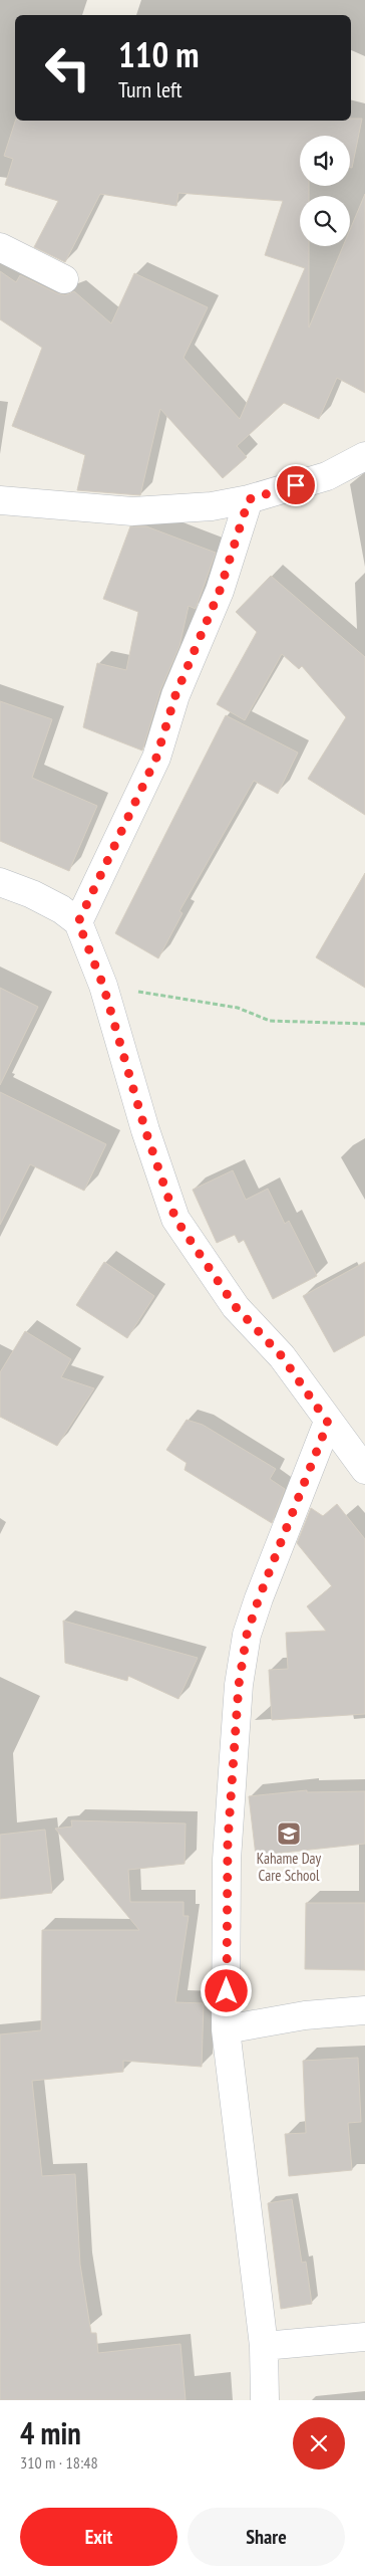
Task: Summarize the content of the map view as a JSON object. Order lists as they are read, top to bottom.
{
  "places": {
    "school or university": ["Kahame Day Care School"]
  },
  "page": {
    "turn": ["110 m", "Turn left"],
    "heading": ["4 min", "310 m · 18:48"],
    "buttons": ["Exit", "Share"]
  }
}
